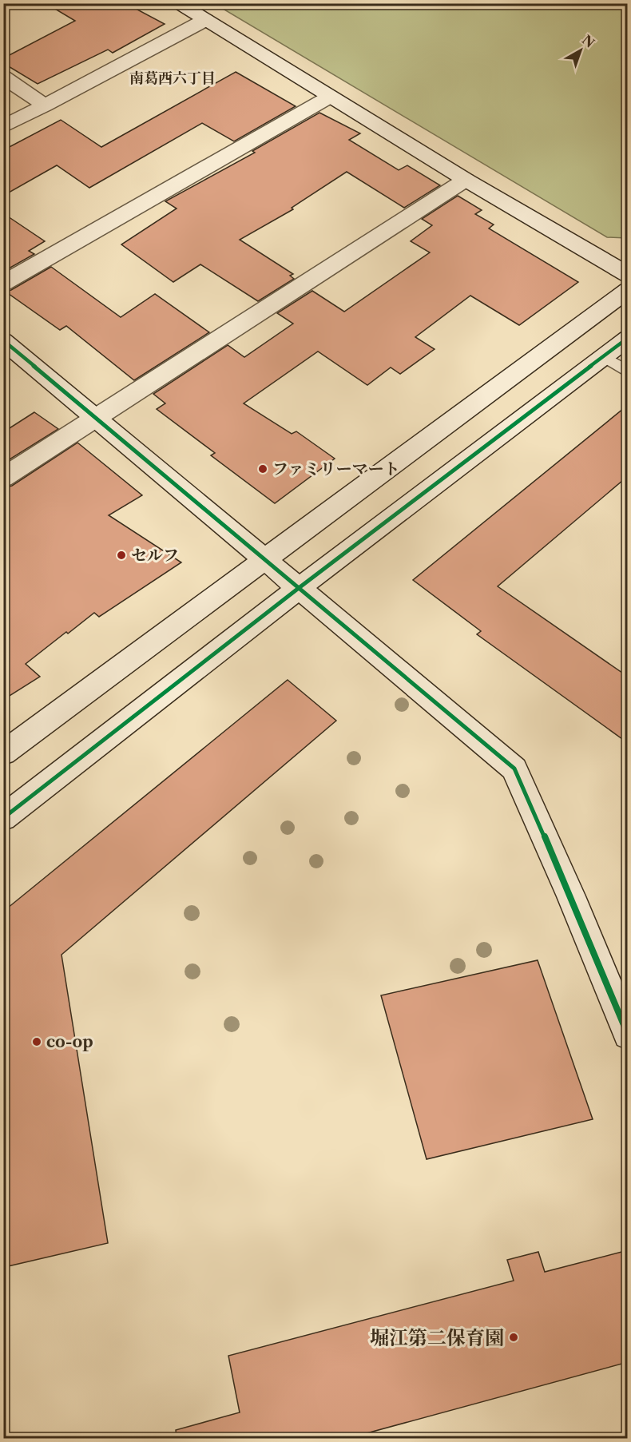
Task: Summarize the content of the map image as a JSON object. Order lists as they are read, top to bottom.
{
  "districts": ["南葛西六丁目"],
  "places": [
    "ファミリーマート",
    "セルフ",
    "co-op",
    "堀江第二保育園"
  ],
  "north": "top right"
}
